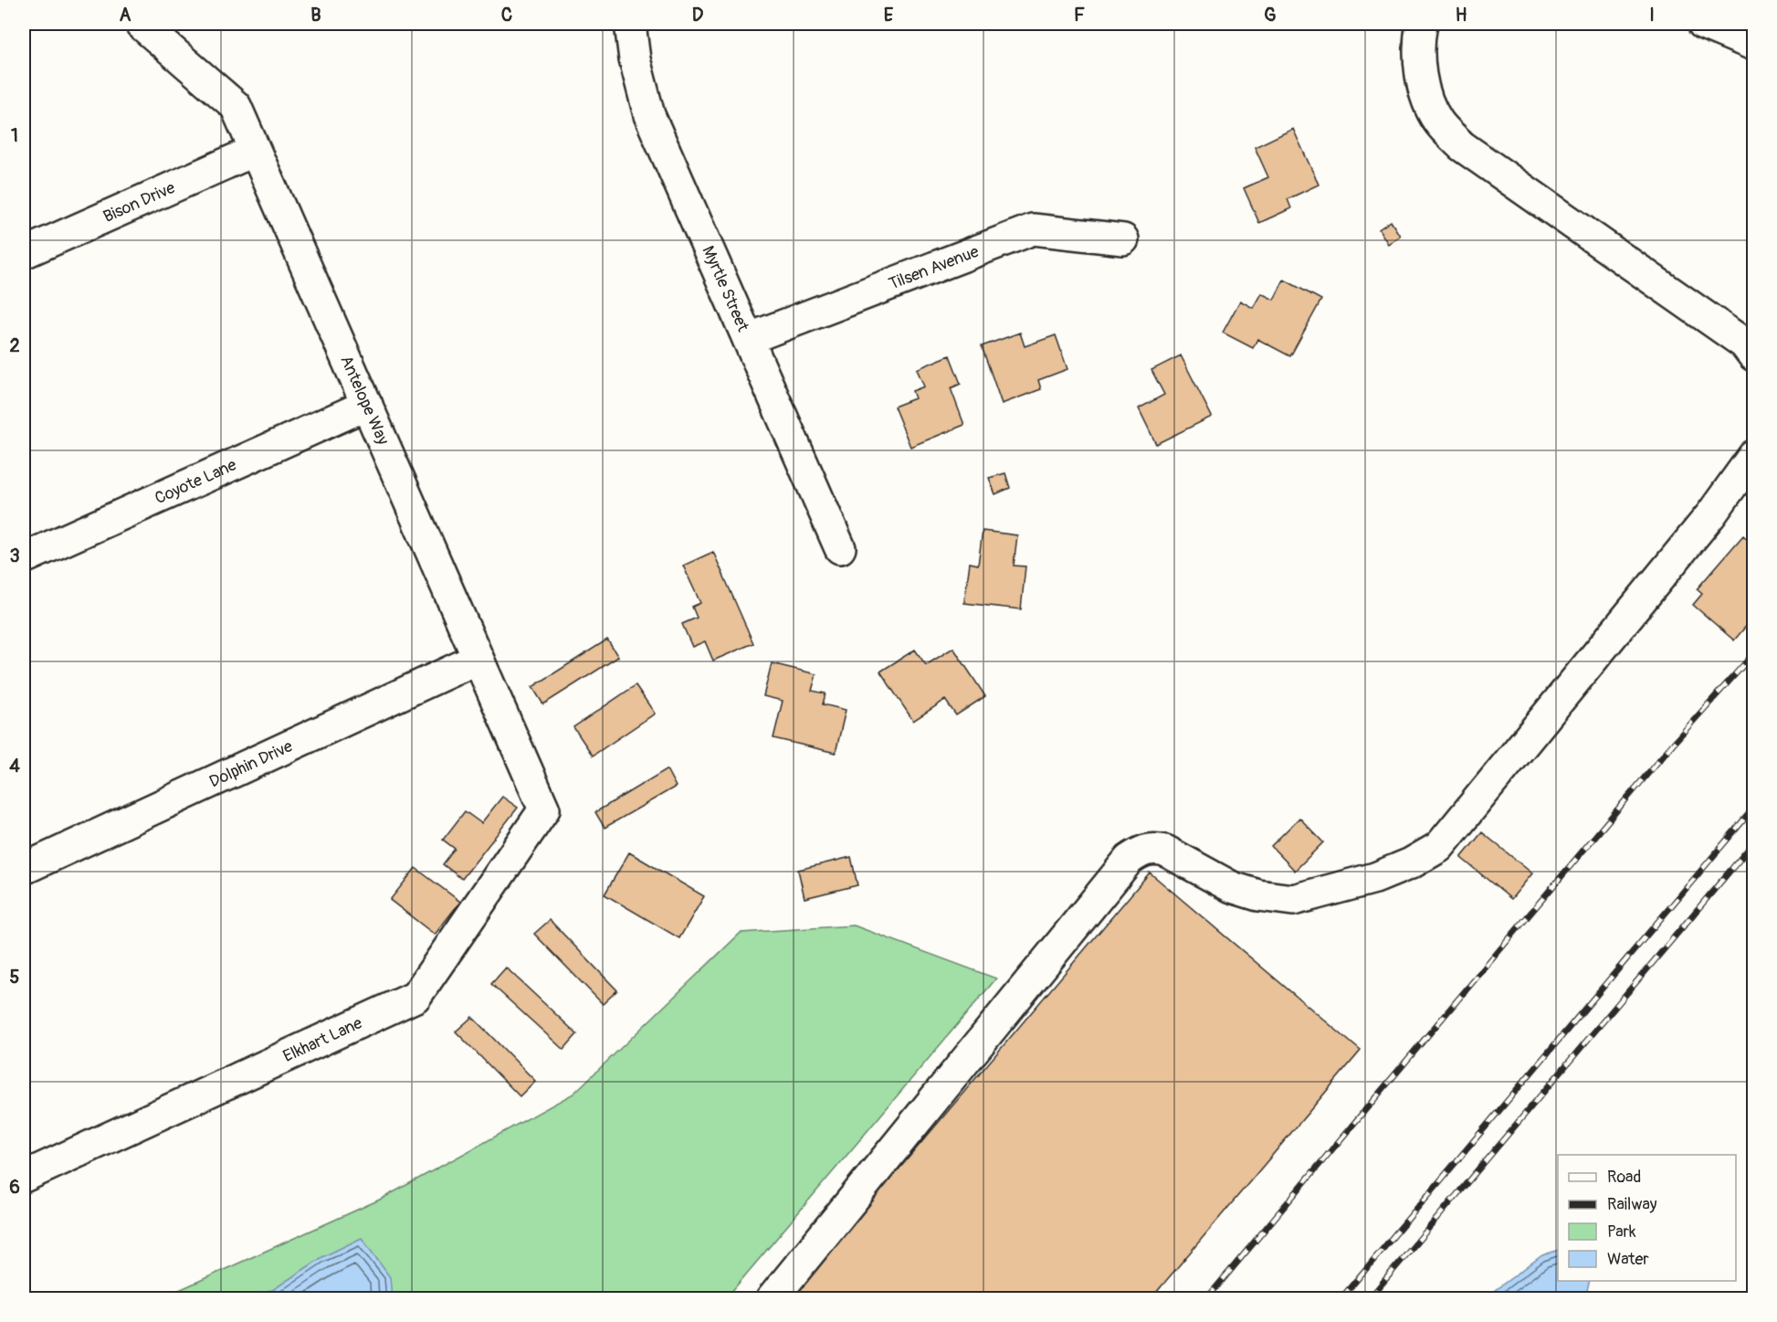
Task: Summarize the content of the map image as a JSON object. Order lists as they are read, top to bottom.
{
  "streets": {
    "street": [
      "Bison Drive",
      "Tilsen Avenue",
      "Myrtle Street",
      "Antelope Way",
      "Coyote Lane",
      "Dolphin Drive",
      "Elkhart Lane"
    ]
  },
  "crossings": [
    ["Bison Drive", "Antelope Way"],
    ["Tilsen Avenue", "Myrtle Street"],
    ["Antelope Way", "Coyote Lane"],
    ["Antelope Way", "Dolphin Drive"],
    ["Antelope Way", "Elkhart Lane"]
  ],
  "legend": [
    "Road",
    "Railway",
    "Park",
    "Water"
  ],
  "grid": {
    "columns": [
      "A",
      "B",
      "C",
      "D",
      "E",
      "F",
      "G",
      "H",
      "I"
    ],
    "rows": [
      "1",
      "2",
      "3",
      "4",
      "5",
      "6"
    ]
  }
}
